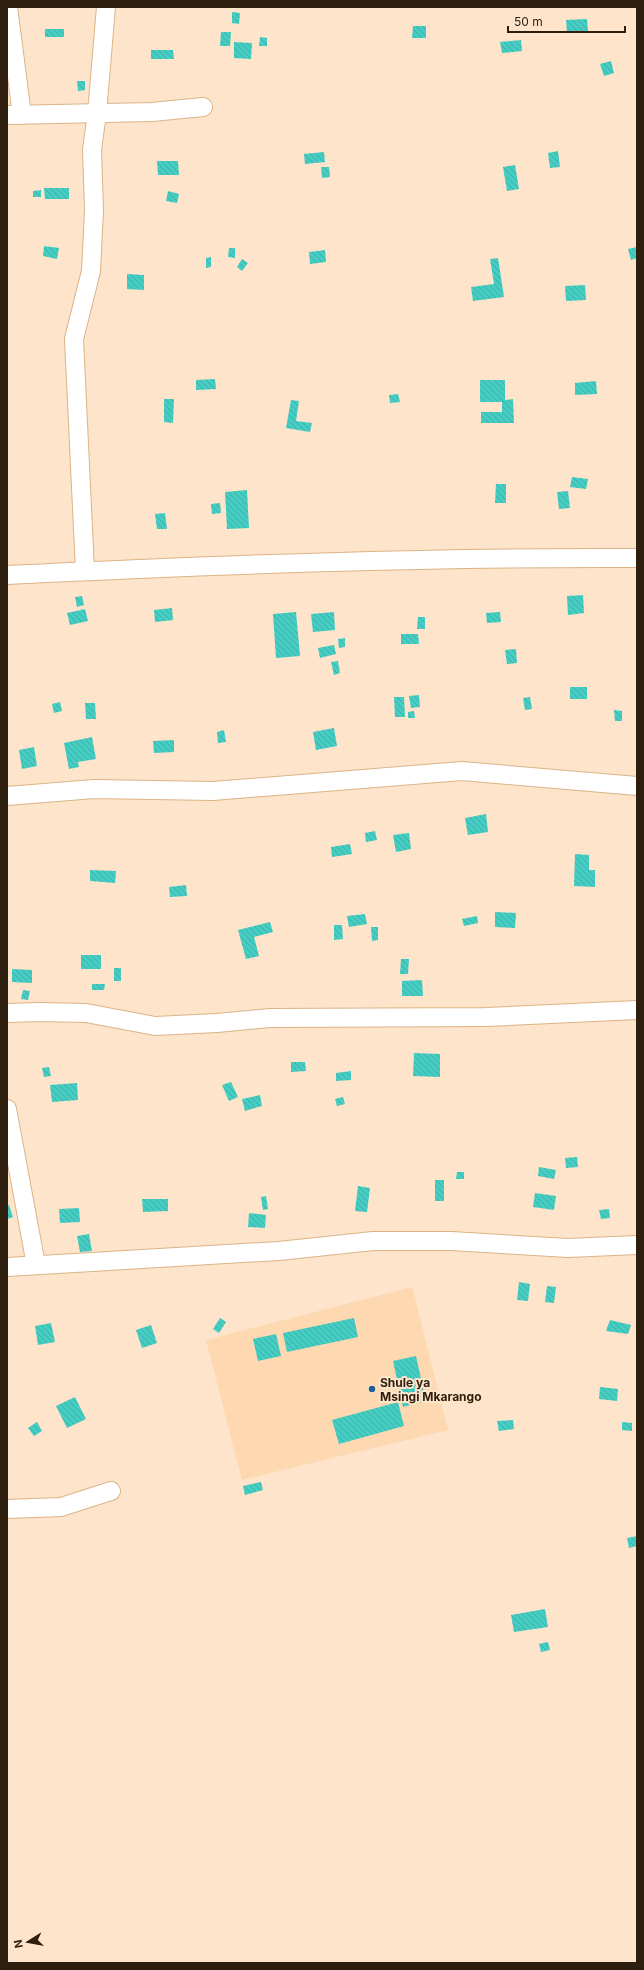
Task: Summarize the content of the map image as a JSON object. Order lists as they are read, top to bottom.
{
  "places": ["Shule ya Msingi Mkarango"],
  "scale_bar": "50 m",
  "north": "left"
}
